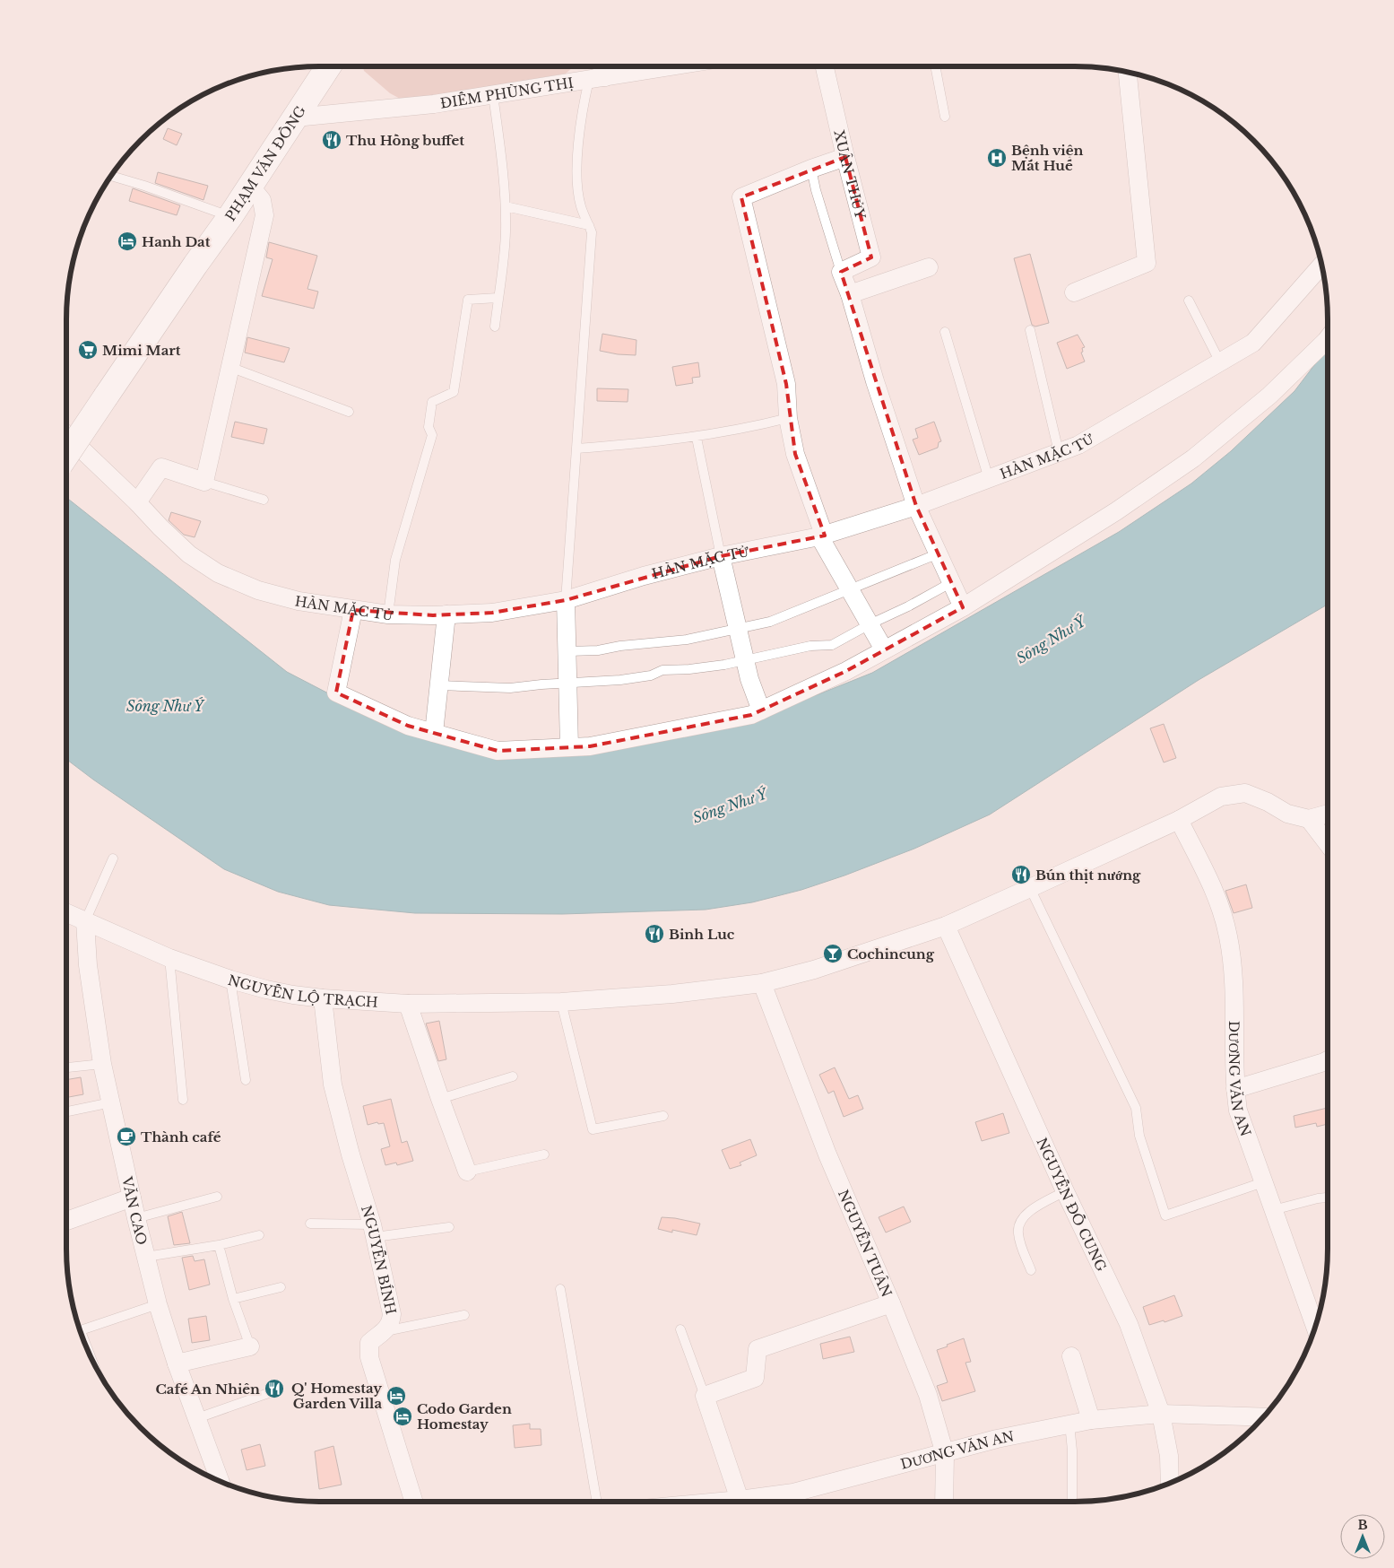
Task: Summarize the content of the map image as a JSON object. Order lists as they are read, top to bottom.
{
  "streets": {
    "main road": ["PHẠM VĂN ĐỒNG"],
    "street": [
      "ĐIỀM PHÙNG THỊ",
      "XUÂN THỦY",
      "HÀN MẶC TỬ",
      "NGUYỄN LỘ TRẠCH",
      "DƯƠNG VĂN AN",
      "NGUYỄN ĐỖ CUNG",
      "VĂN CAO",
      "NGUYỄN TUÂN",
      "NGUYỄN BÍNH"
    ]
  },
  "crossings": [
    ["ĐIỀM PHÙNG THỊ", "PHẠM VĂN ĐỒNG"],
    ["NGUYỄN LỘ TRẠCH", "DƯƠNG VĂN AN"],
    ["NGUYỄN LỘ TRẠCH", "NGUYỄN ĐỖ CUNG"],
    ["NGUYỄN LỘ TRẠCH", "VĂN CAO"],
    ["NGUYỄN LỘ TRẠCH", "NGUYỄN TUÂN"],
    ["NGUYỄN LỘ TRẠCH", "NGUYỄN BÍNH"],
    ["DƯƠNG VĂN AN", "NGUYỄN ĐỖ CUNG"],
    ["DƯƠNG VĂN AN", "NGUYỄN TUÂN"]
  ],
  "water": ["Sông Như Ý"],
  "places": {
    "restaurant": [
      "Thu Hồng buffet",
      "Bún thịt nướng",
      "Binh Luc",
      "Café An Nhiên"
    ],
    "hospital": ["Bệnh viện Mắt Huế"],
    "hotel": ["Hanh Dat", "Q' Homestay Garden Villa", "Codo Garden Homestay"],
    "supermarket": ["Mimi Mart"],
    "bar": ["Cochincung"],
    "cafe": ["Thành café"]
  },
  "north": "top"
}
